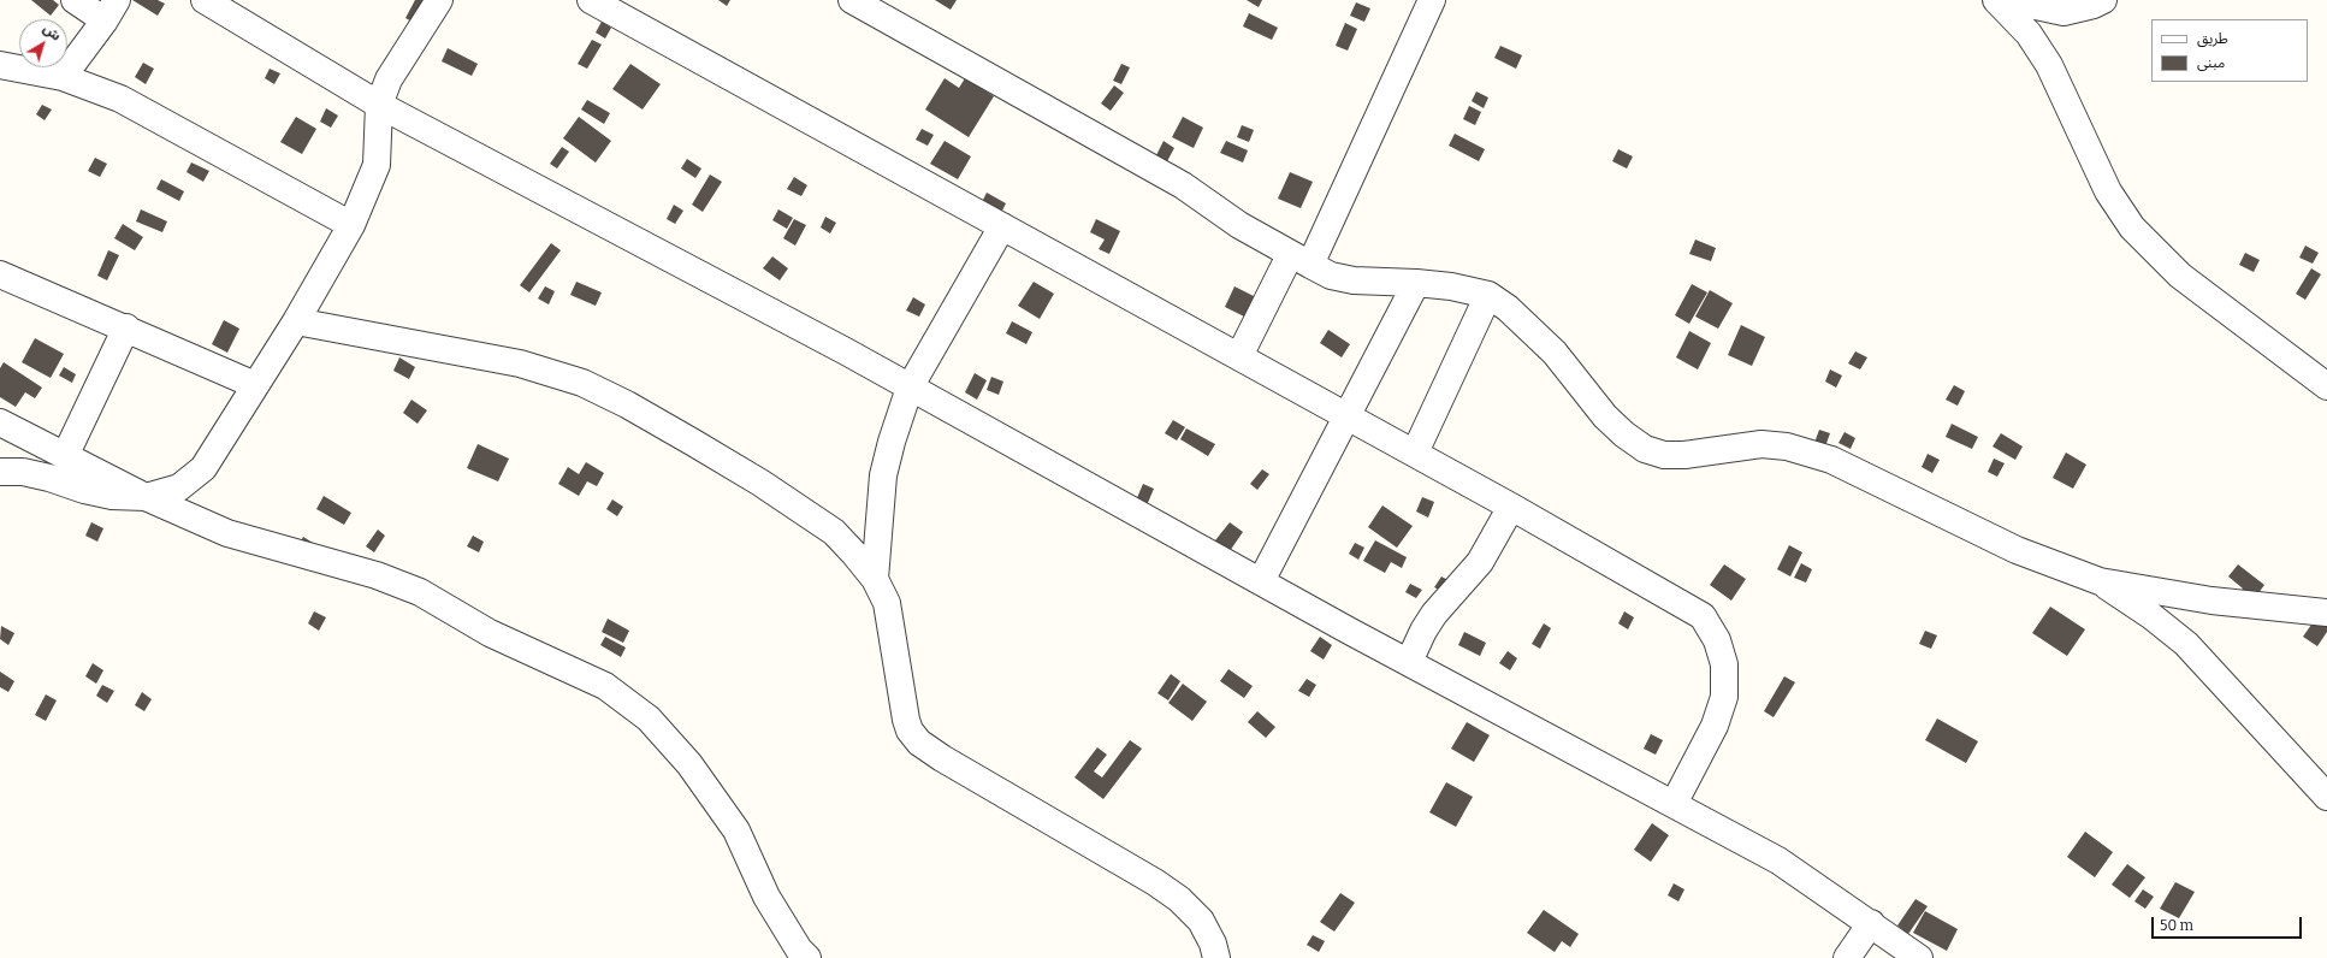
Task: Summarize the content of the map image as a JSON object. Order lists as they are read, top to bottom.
{
  "legend": ["طريق", "مبنى"],
  "scale_bar": "50 m",
  "north": "top right"
}
